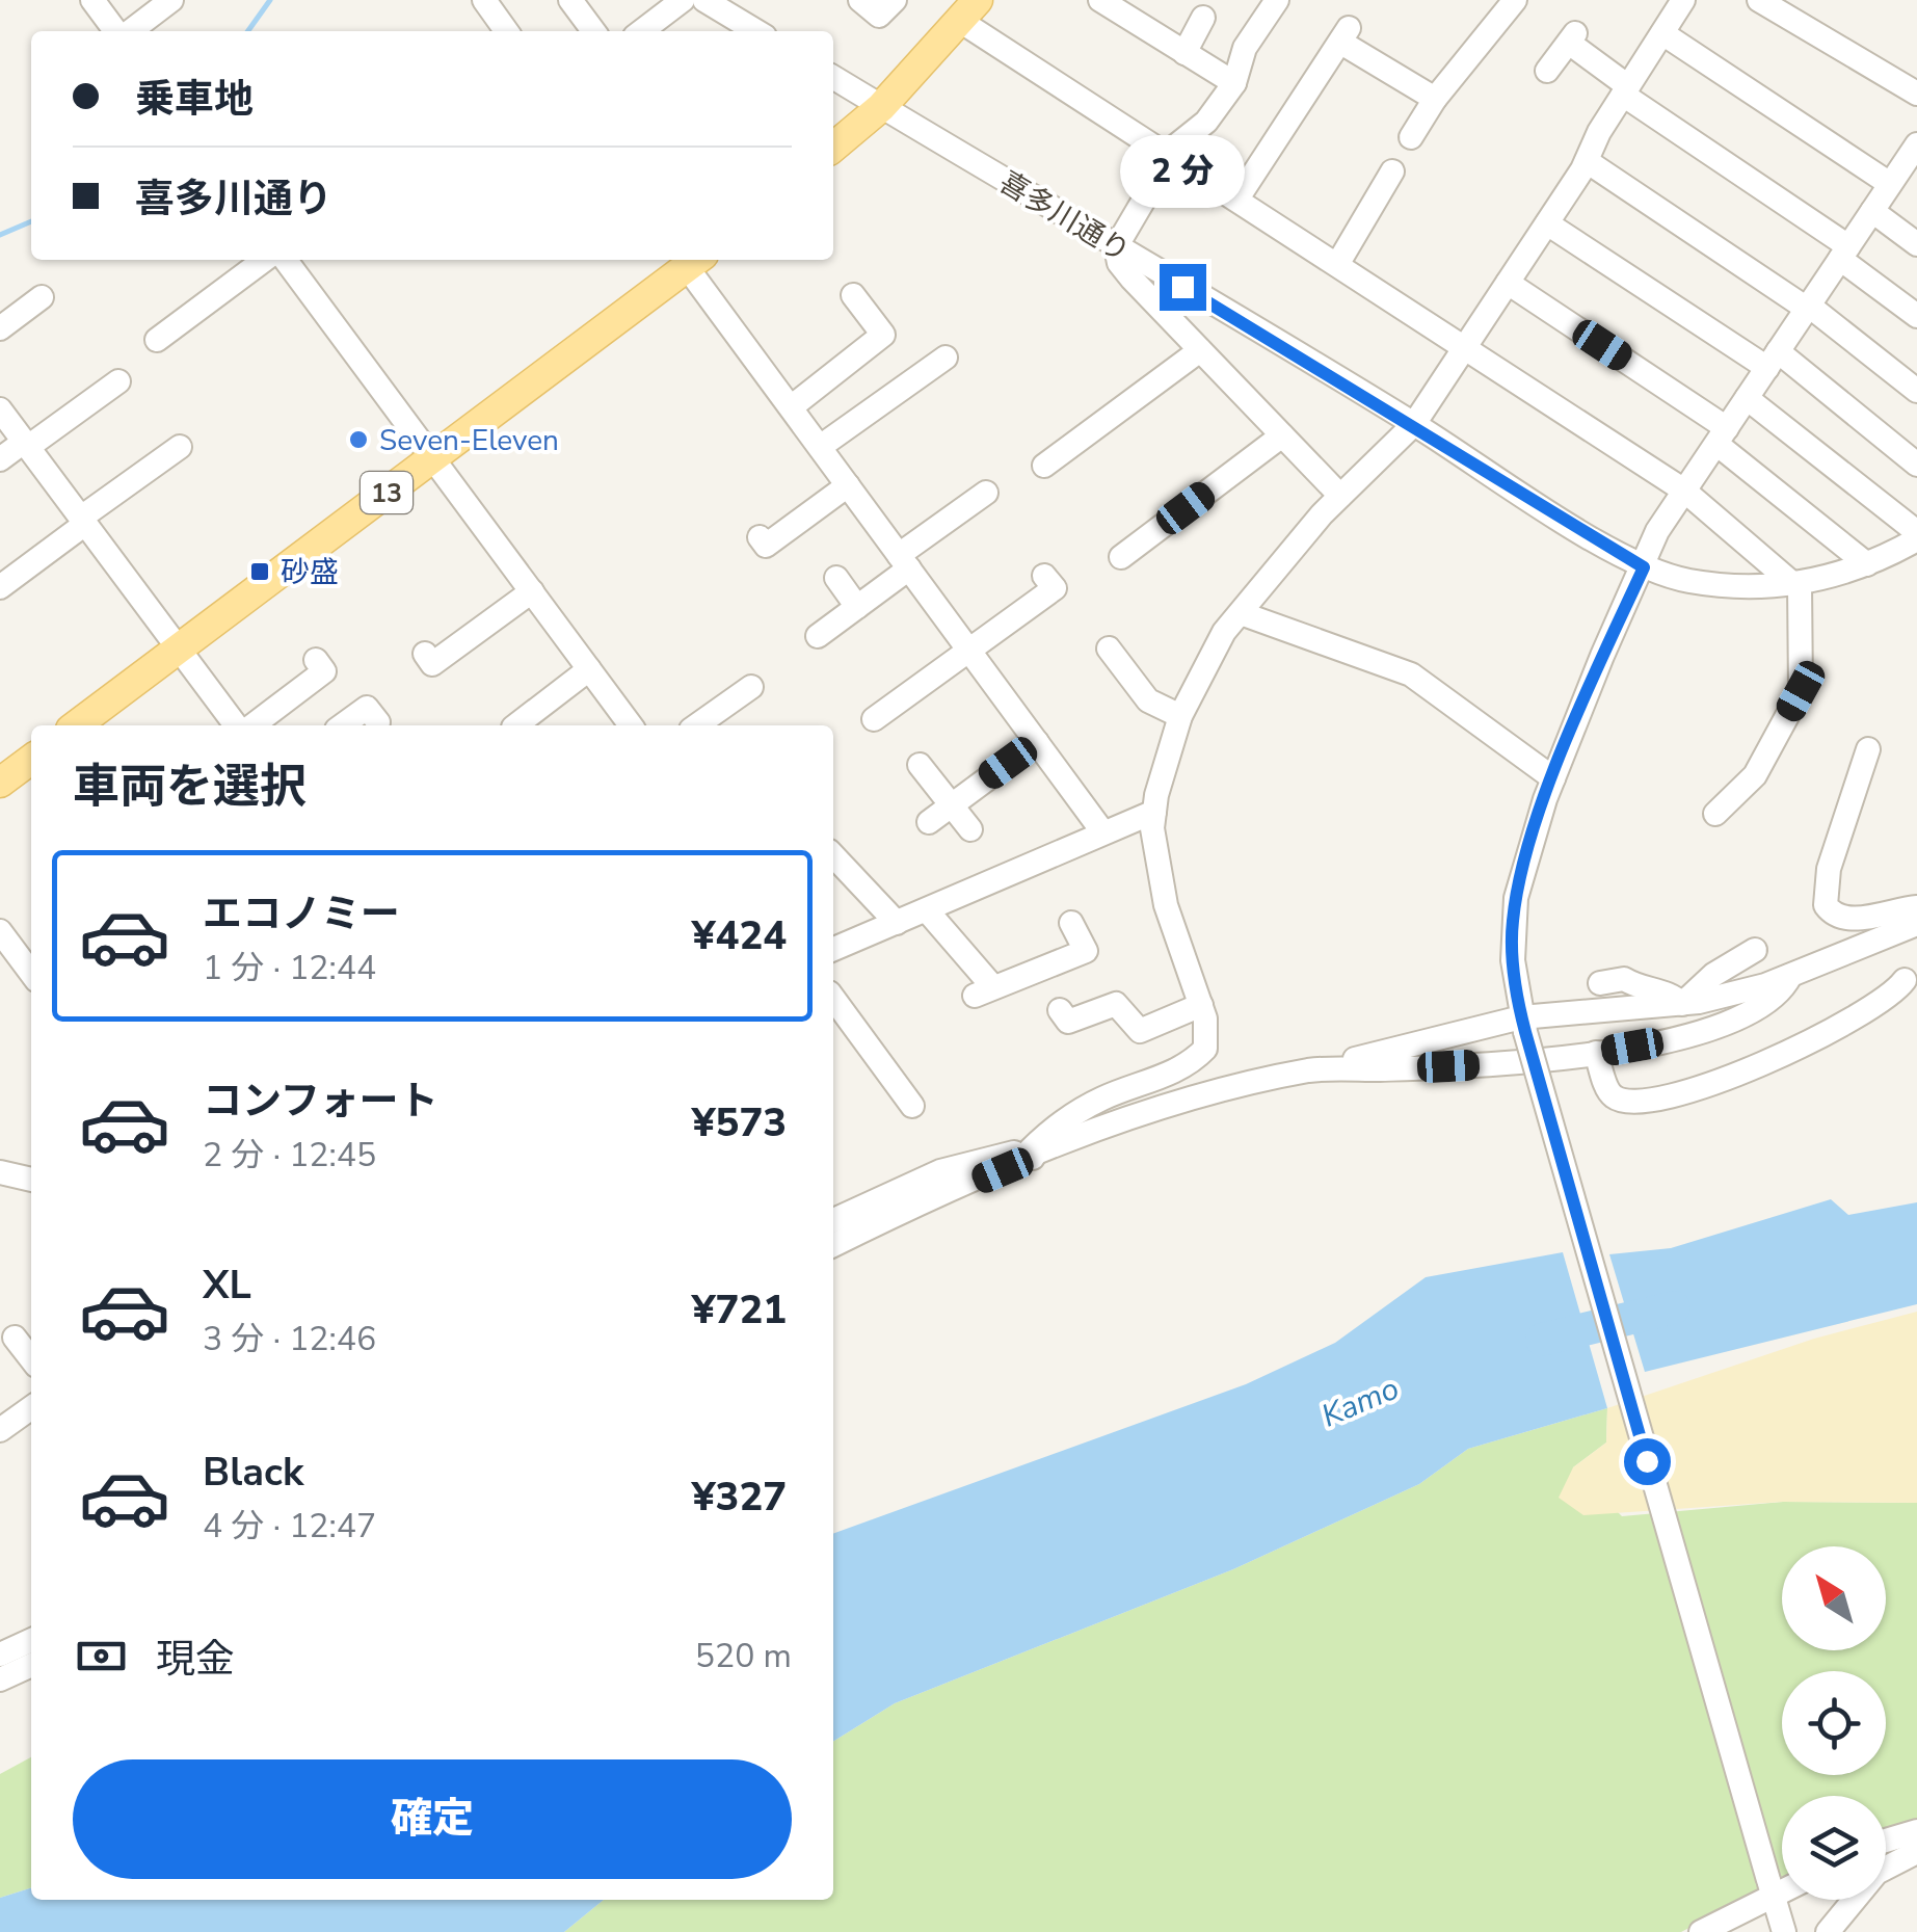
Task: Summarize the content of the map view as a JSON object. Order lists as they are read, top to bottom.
{
  "streets": {
    "main road": ["13"],
    "street": ["喜多川通り"]
  },
  "water": ["Kamo"],
  "places": {
    "other": ["Seven-Eleven"],
    "transit": ["砂盛"]
  },
  "north": "top left",
  "page": {
    "banner": ["乗車地", "喜多川通り"],
    "bubble": "2 分",
    "heading": "車両を選択",
    "list": [
      {
        "name": "エコノミー",
        "note": "1 分 · 12:44",
        "value": "¥424"
      },
      {
        "name": "コンフォート",
        "note": "2 分 · 12:45",
        "value": "¥573"
      },
      {
        "name": "XL",
        "note": "3 分 · 12:46",
        "value": "¥721"
      },
      {
        "name": "Black",
        "note": "4 分 · 12:47",
        "value": "¥327"
      }
    ],
    "pay": ["現金", "520 m"],
    "buttons": "確定"
  }
}
